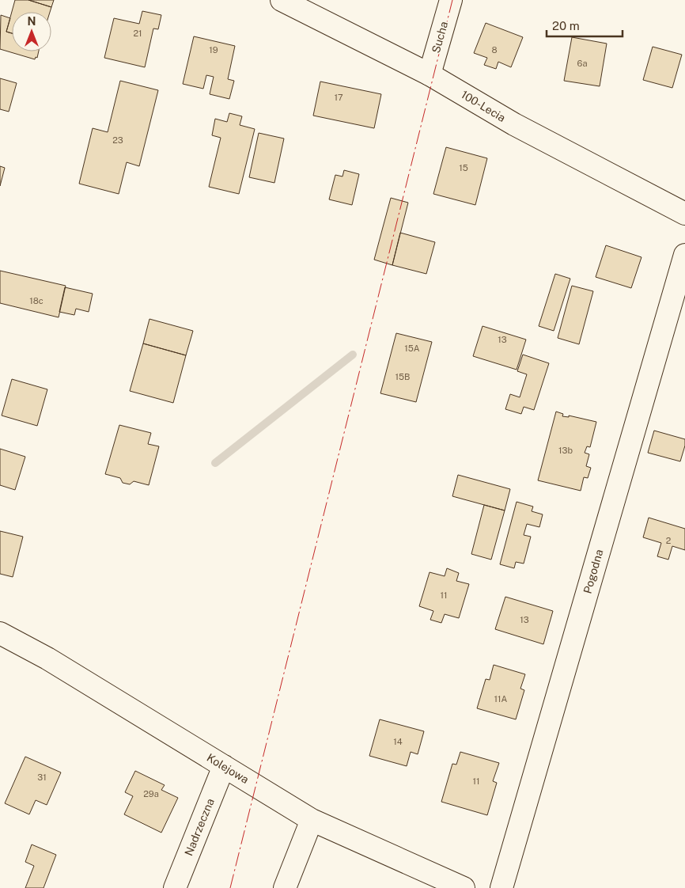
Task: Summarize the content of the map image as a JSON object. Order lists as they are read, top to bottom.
{
  "streets": {
    "street": [
      "Sucha",
      "100-Lecia",
      "Pogodna",
      "Kolejowa",
      "Nadrzeczna"
    ]
  },
  "crossings": [
    ["Sucha", "100-Lecia"],
    ["Kolejowa", "Nadrzeczna"]
  ],
  "house_numbers": [
    "21",
    "19",
    "8",
    "6a",
    "17",
    "23",
    "15",
    "18c",
    "13",
    "15A",
    "15B",
    "13b",
    "2",
    "11",
    "13",
    "11A",
    "14",
    "31",
    "11",
    "29a"
  ],
  "scale_bar": "20 m",
  "north": "top"
}
